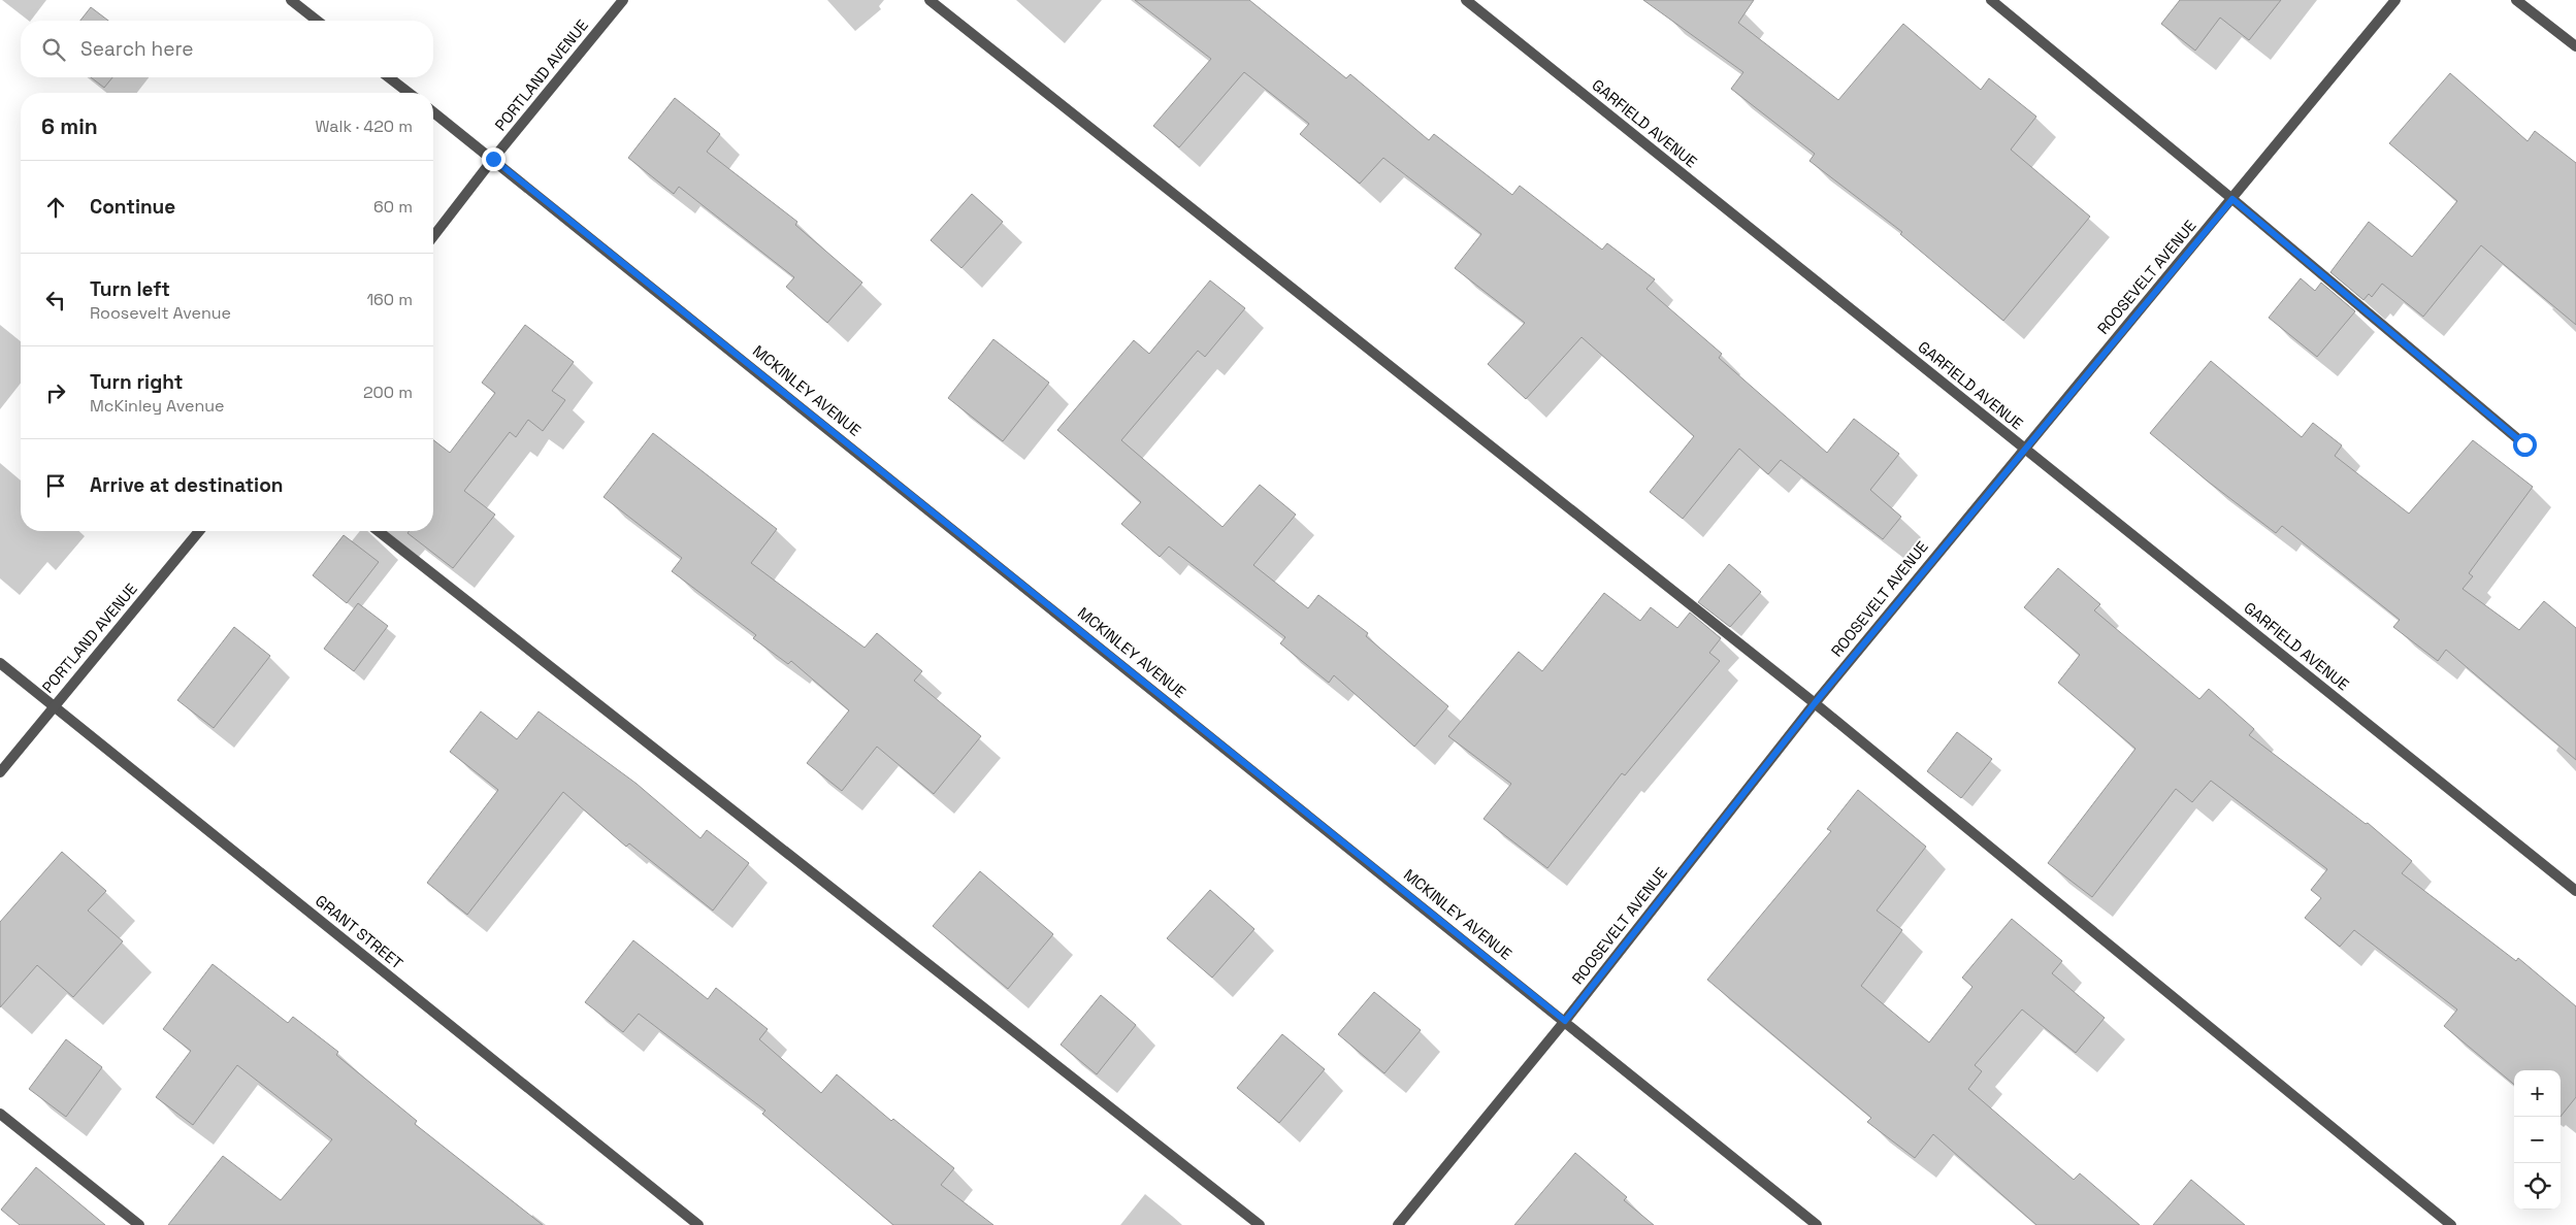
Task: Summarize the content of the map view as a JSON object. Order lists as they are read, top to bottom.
{
  "streets": {
    "street": [
      "PORTLAND AVENUE",
      "GARFIELD AVENUE",
      "ROOSEVELT AVENUE",
      "MCKINLEY AVENUE",
      "GRANT STREET"
    ]
  },
  "crossings": [
    ["PORTLAND AVENUE", "MCKINLEY AVENUE"],
    ["PORTLAND AVENUE", "GRANT STREET"],
    ["GARFIELD AVENUE", "ROOSEVELT AVENUE"],
    ["ROOSEVELT AVENUE", "MCKINLEY AVENUE"]
  ],
  "page": {
    "search": "Search here",
    "heading": ["6 min", "Walk · 420 m"],
    "list": [
      ["Continue", "60 m"],
      ["Turn left", "Roosevelt Avenue", "160 m"],
      ["Turn right", "McKinley Avenue", "200 m"],
      "Arrive at destination"
    ],
    "map_buttons": ["+", "−"]
  }
}
